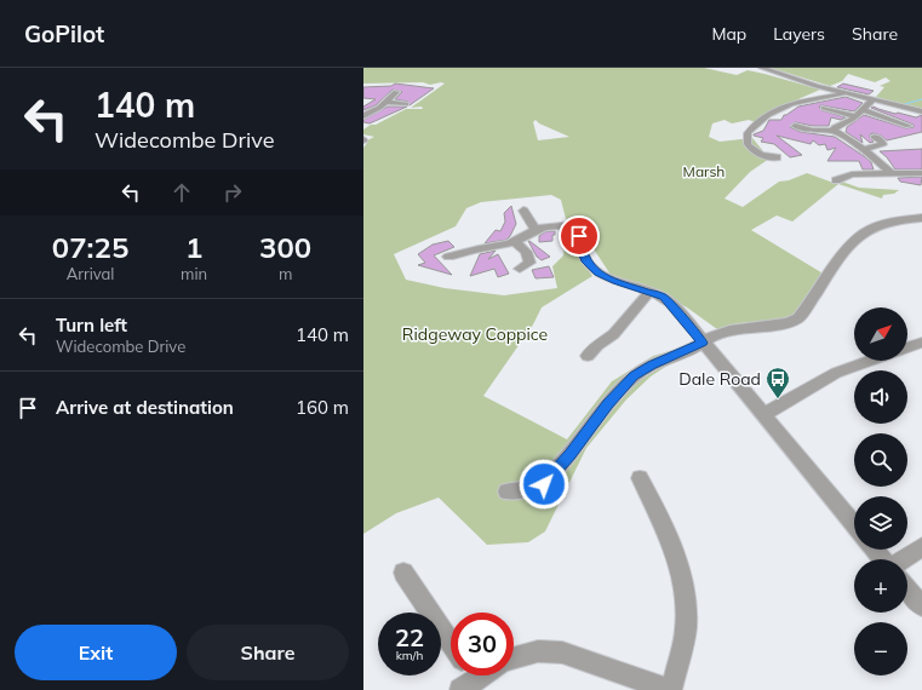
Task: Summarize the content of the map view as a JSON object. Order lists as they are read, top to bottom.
{
  "parks": ["Marsh", "Ridgeway Coppice"],
  "places": {
    "bus stop": ["Dale Road"]
  },
  "north": "top right",
  "page": {
    "header": "GoPilot",
    "nav": ["Map", "Layers", "Share"],
    "turn": ["140 m", "Widecombe Drive"],
    "eta": [
      "07:25",
      "Arrival",
      "1",
      "min",
      "300",
      "m"
    ],
    "list": [
      {
        "name": "Turn left",
        "note": "Widecombe Drive",
        "value": "140 m"
      },
      {
        "name": "Arrive at destination",
        "value": "160 m"
      }
    ],
    "map_buttons": ["+", "−"],
    "speed": "22 km/h",
    "limit": "30",
    "buttons": ["Exit", "Share"]
  }
}
